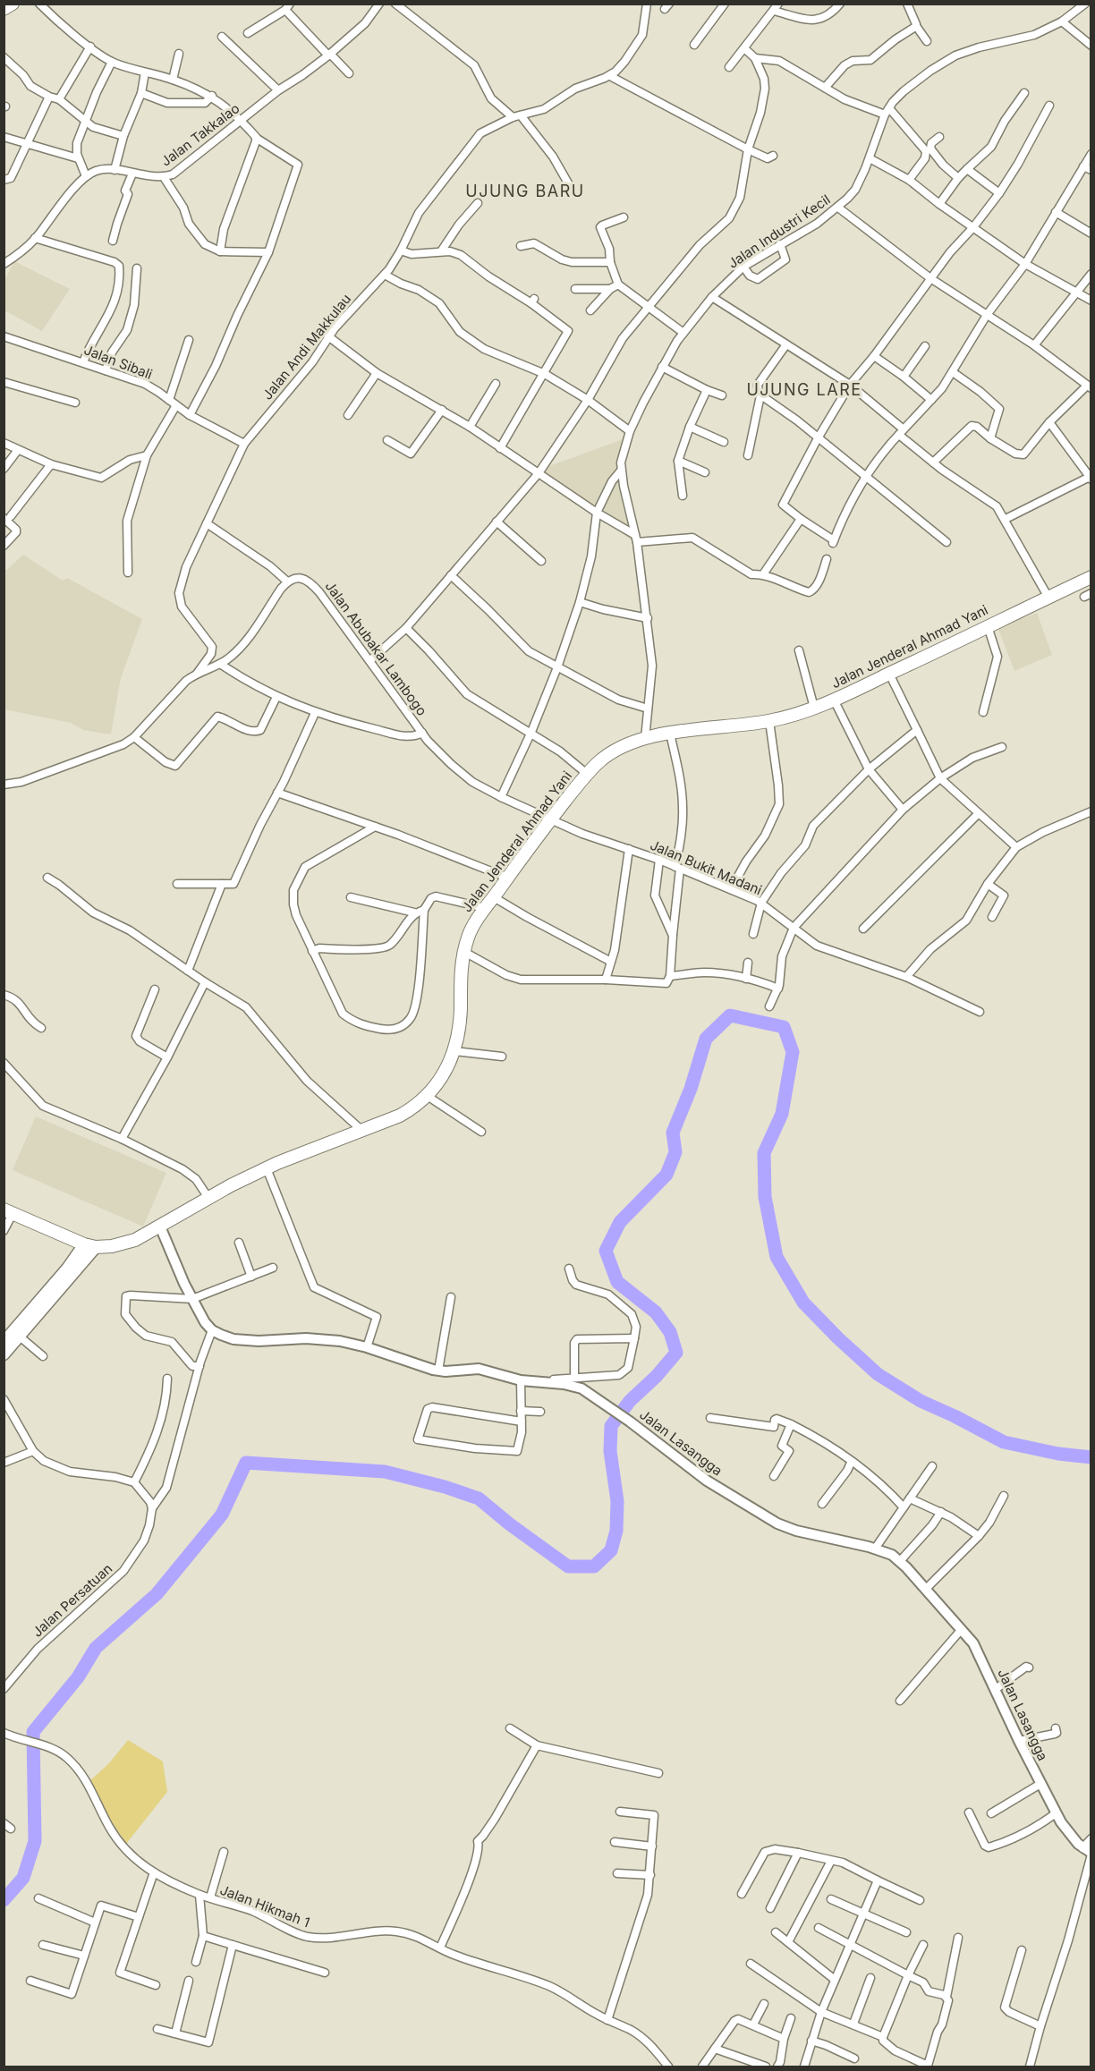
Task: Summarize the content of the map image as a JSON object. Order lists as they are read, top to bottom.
{
  "streets": {
    "highway": ["Jalan Jenderal Ahmad Yani"],
    "street": [
      "Jalan Takkalao",
      "Jalan Industri Kecil",
      "Jalan Andi Makkulau",
      "Jalan Sibali",
      "Jalan Abubakar Lambogo",
      "Jalan Bukit Madani",
      "Jalan Lasangga",
      "Jalan Persatuan",
      "Jalan Hikmah 1"
    ]
  },
  "crossings": [
    ["Jalan Industri Kecil", "Jalan Jenderal Ahmad Yani"],
    ["Jalan Andi Makkulau", "Jalan Sibali"],
    ["Jalan Jenderal Ahmad Yani", "Jalan Abubakar Lambogo"],
    ["Jalan Jenderal Ahmad Yani", "Jalan Bukit Madani"],
    ["Jalan Abubakar Lambogo", "Jalan Bukit Madani"]
  ],
  "districts": ["UJUNG BARU", "UJUNG LARE"]
}
